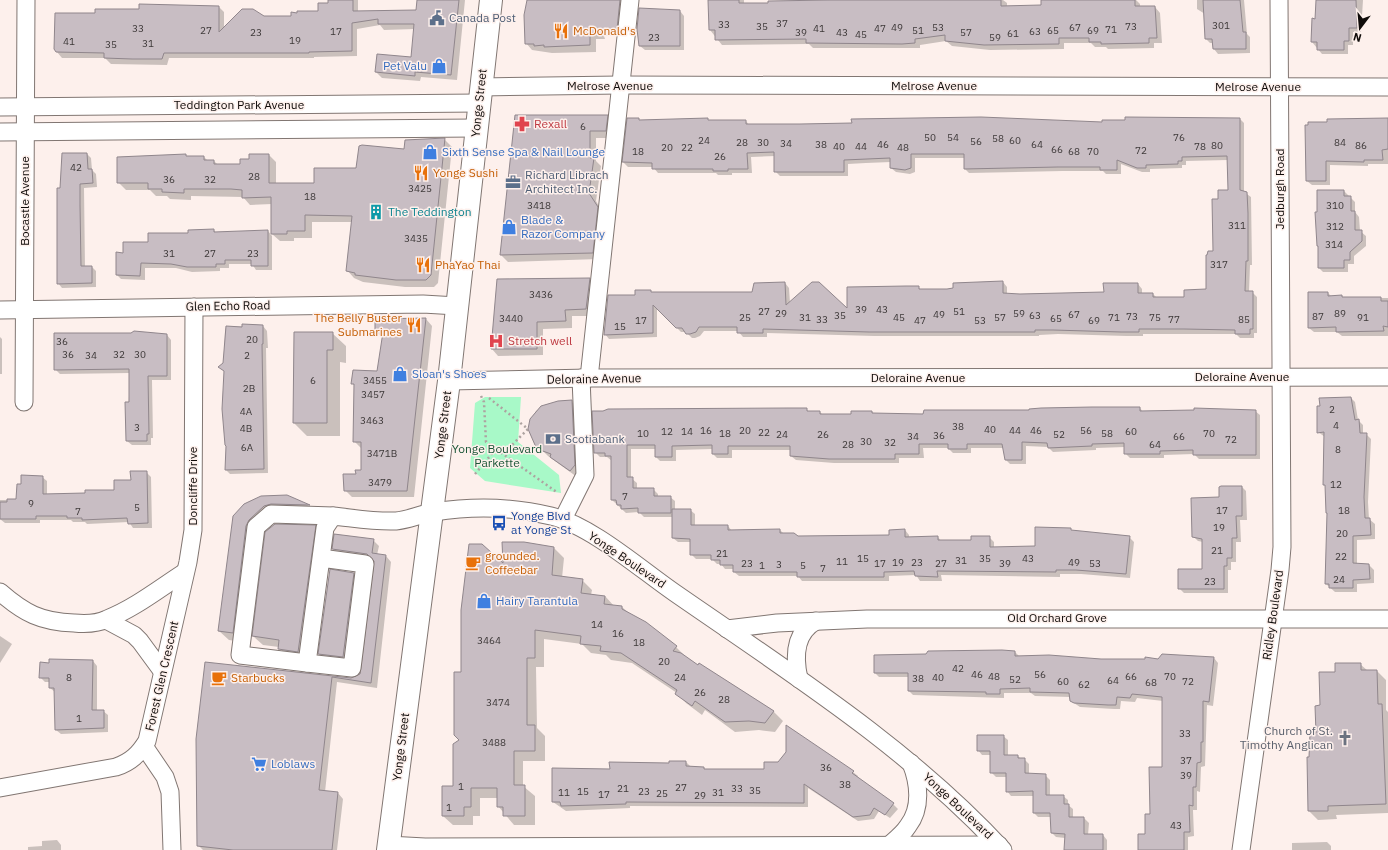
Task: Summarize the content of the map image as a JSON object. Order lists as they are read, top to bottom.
{
  "streets": {
    "main road": ["Yonge Street"],
    "street": [
      "Melrose Avenue",
      "Teddington Park Avenue",
      "Jedburgh Road",
      "Bocastle Avenue",
      "Glen Echo Road",
      "Deloraine Avenue",
      "Doncliffe Drive",
      "Yonge Boulevard",
      "Ridley Boulevard",
      "Old Orchard Grove",
      "Forest Glen Crescent"
    ]
  },
  "crossings": [
    ["Melrose Avenue", "Yonge Street"],
    ["Melrose Avenue", "Teddington Park Avenue"],
    ["Melrose Avenue", "Jedburgh Road"],
    ["Yonge Street", "Teddington Park Avenue"],
    ["Yonge Street", "Glen Echo Road"],
    ["Yonge Street", "Deloraine Avenue"],
    ["Yonge Street", "Yonge Boulevard"],
    ["Teddington Park Avenue", "Bocastle Avenue"],
    ["Jedburgh Road", "Deloraine Avenue"],
    ["Jedburgh Road", "Ridley Boulevard"],
    ["Bocastle Avenue", "Glen Echo Road"],
    ["Glen Echo Road", "Doncliffe Drive"],
    ["Deloraine Avenue", "Ridley Boulevard"],
    ["Doncliffe Drive", "Forest Glen Crescent"],
    ["Yonge Boulevard", "Old Orchard Grove"],
    ["Ridley Boulevard", "Old Orchard Grove"]
  ],
  "parks": ["Yonge Boulevard Parkette"],
  "places": {
    "public building": ["Canada Post"],
    "restaurant": [
      "McDonald's",
      "Yonge Sushi",
      "PhaYao Thai",
      "The Belly Buster Submarines"
    ],
    "shop": [
      "Pet Valu",
      "Sixth Sense Spa & Nail Lounge",
      "Blade & Razor Company",
      "Sloan's Shoes",
      "Hairy Tarantula"
    ],
    "pharmacy": ["Rexall"],
    "office": ["Richard Librach Architect Inc."],
    "building": ["The Teddington"],
    "hospital": ["Stretch well"],
    "bank": ["Scotiabank"],
    "bus stop": ["Yonge Blvd at Yonge St"],
    "cafe": ["grounded. Coffeebar", "Starbucks"],
    "church": ["Church of St. Timothy Anglican"],
    "supermarket": ["Loblaws"]
  },
  "house_numbers": [
    "37",
    "33",
    "301",
    "35",
    "73",
    "49",
    "53",
    "67",
    "33",
    "41",
    "47",
    "71",
    "27",
    "51",
    "65",
    "69",
    "17",
    "63",
    "23",
    "39",
    "43",
    "57",
    "61",
    "45",
    "23",
    "59",
    "19",
    "41",
    "31",
    "35",
    "6",
    "50",
    "54",
    "76",
    "58",
    "24",
    "60",
    "56",
    "28",
    "30",
    "84",
    "34",
    "38",
    "46",
    "64",
    "80",
    "86",
    "40",
    "44",
    "78",
    "20",
    "22",
    "48",
    "66",
    "72",
    "18",
    "68",
    "70",
    "26",
    "42",
    "28",
    "36",
    "32",
    "3425",
    "18",
    "3418",
    "310",
    "311",
    "312",
    "3435",
    "314",
    "31",
    "27",
    "23",
    "317",
    "3436",
    "39",
    "43",
    "27",
    "51",
    "29",
    "59",
    "89",
    "49",
    "67",
    "35",
    "63",
    "73",
    "87",
    "25",
    "31",
    "45",
    "57",
    "71",
    "75",
    "91",
    "3440",
    "65",
    "33",
    "77",
    "85",
    "17",
    "47",
    "53",
    "69",
    "15",
    "20",
    "36",
    "36",
    "32",
    "30",
    "34",
    "2",
    "6",
    "3455",
    "2B",
    "3457",
    "2",
    "4A",
    "3463",
    "4",
    "38",
    "3",
    "4B",
    "40",
    "16",
    "20",
    "44",
    "46",
    "56",
    "12",
    "14",
    "60",
    "22",
    "10",
    "18",
    "58",
    "70",
    "24",
    "26",
    "52",
    "36",
    "34",
    "66",
    "72",
    "30",
    "32",
    "28",
    "64",
    "6A",
    "8",
    "3471B",
    "3479",
    "12",
    "7",
    "9",
    "5",
    "17",
    "18",
    "7",
    "19",
    "20",
    "21",
    "21",
    "22",
    "15",
    "35",
    "43",
    "31",
    "11",
    "19",
    "23",
    "49",
    "23",
    "17",
    "27",
    "39",
    "53",
    "3",
    "1",
    "5",
    "7",
    "24",
    "23",
    "14",
    "16",
    "3464",
    "18",
    "20",
    "42",
    "46",
    "56",
    "48",
    "66",
    "70",
    "8",
    "24",
    "40",
    "38",
    "52",
    "64",
    "60",
    "72",
    "68",
    "62",
    "26",
    "28",
    "3474",
    "1",
    "33",
    "3488",
    "37",
    "36",
    "39",
    "38",
    "1",
    "27",
    "21",
    "33",
    "35",
    "15",
    "23",
    "11",
    "31",
    "25",
    "17",
    "29",
    "1",
    "43"
  ],
  "north": "bottom"
}
